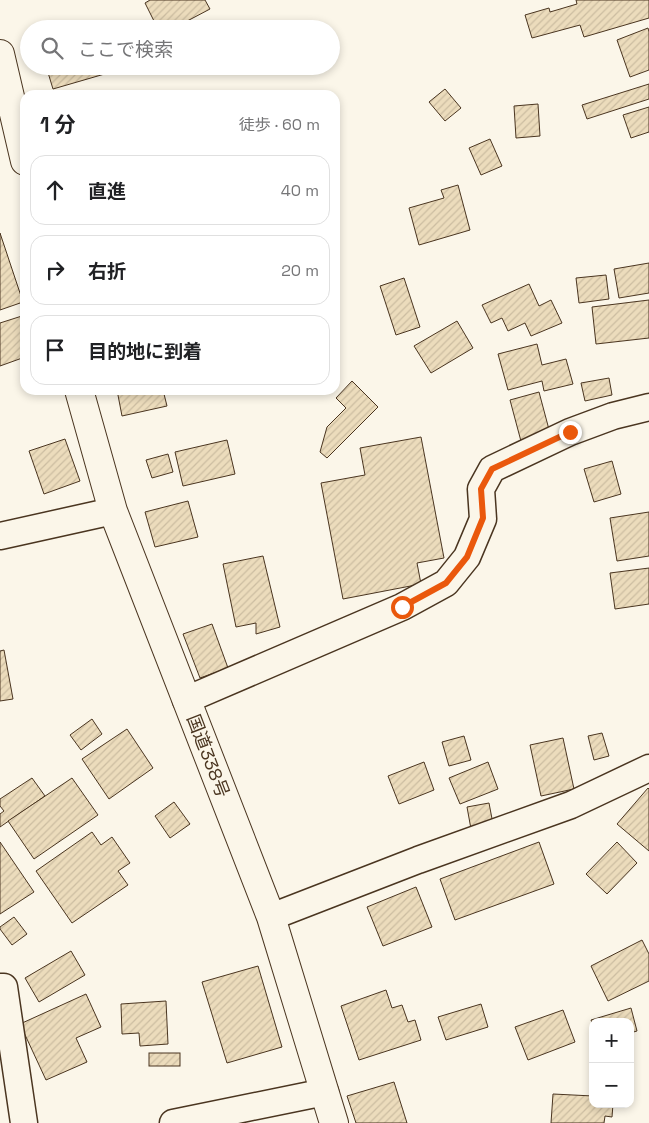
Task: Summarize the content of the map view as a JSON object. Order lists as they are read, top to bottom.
{
  "streets": {
    "highway": ["国道338号"]
  },
  "page": {
    "search": "ここで検索",
    "heading": ["1 分", "徒歩 · 60 m"],
    "list": [
      ["直進", "40 m"],
      ["右折", "20 m"],
      "目的地に到着"
    ],
    "map_buttons": ["+", "−"]
  }
}
